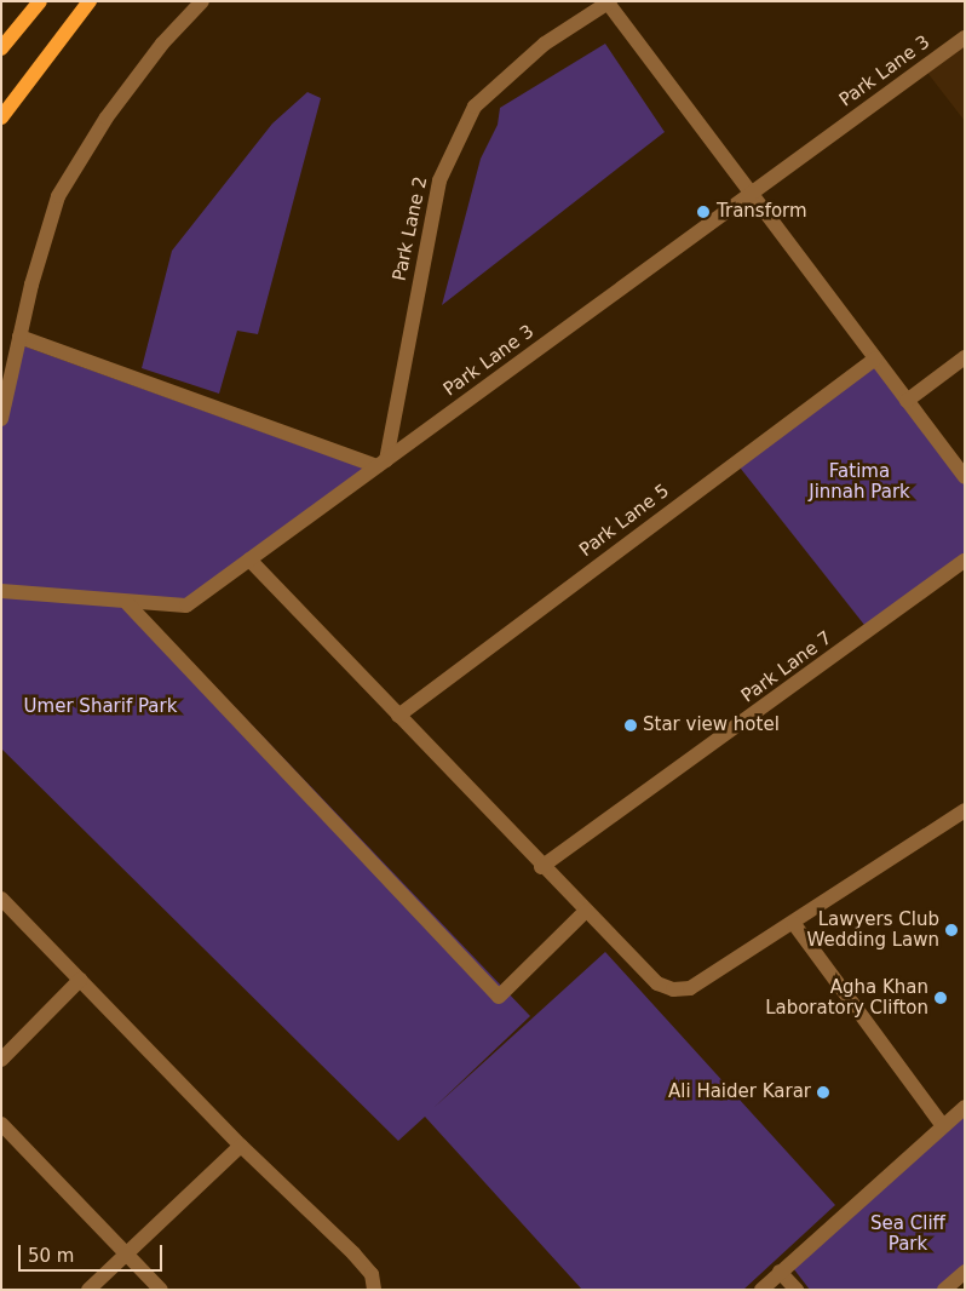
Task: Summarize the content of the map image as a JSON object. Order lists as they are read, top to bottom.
{
  "streets": {
    "street": [
      "Park Lane 3",
      "Park Lane 2",
      "Park Lane 5",
      "Park Lane 7"
    ]
  },
  "crossings": [
    ["Park Lane 3", "Park Lane 2"]
  ],
  "parks": ["Fatima Jinnah Park", "Umer Sharif Park", "Sea Cliff Park"],
  "places": [
    "Transform",
    "Star view hotel",
    "Lawyers Club Wedding Lawn",
    "Agha Khan Laboratory Clifton",
    "Ali Haider Karar"
  ],
  "scale_bar": "50 m"
}
